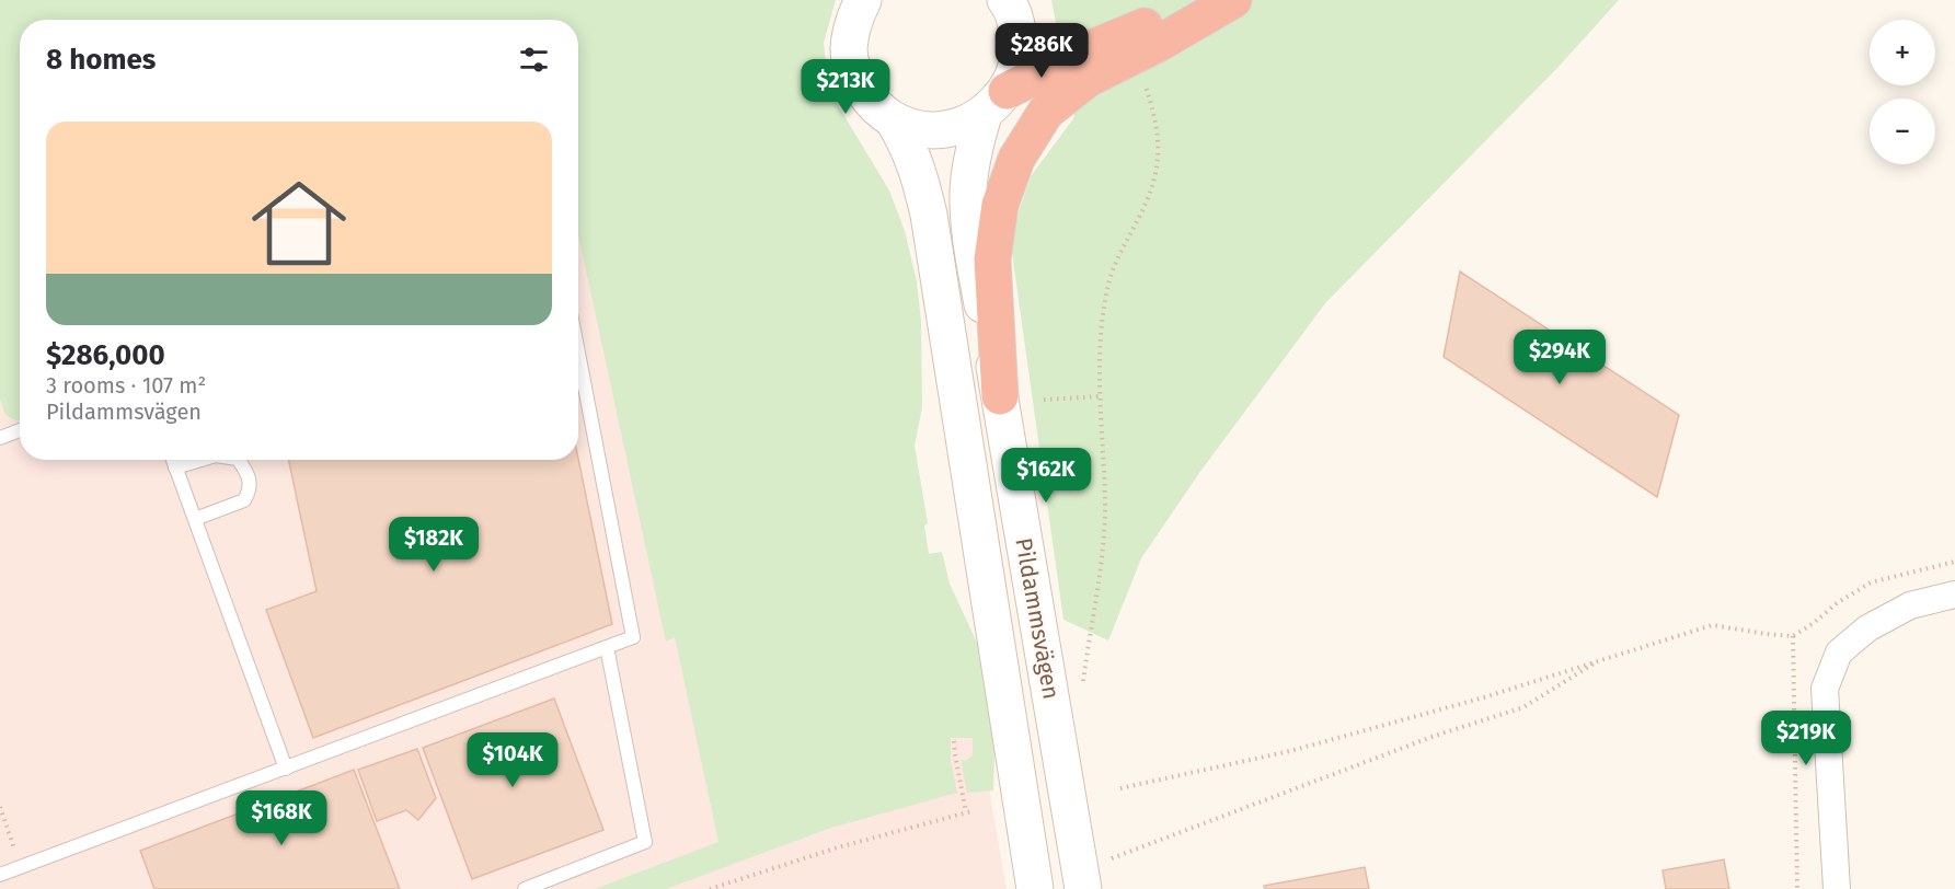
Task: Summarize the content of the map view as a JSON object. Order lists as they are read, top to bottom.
{
  "streets": {
    "main road": ["Pildammsvägen"]
  },
  "page": {
    "map_buttons": ["+", "−"],
    "heading": "8 homes",
    "price": [
      "$286K",
      "$213K",
      "$294K",
      "$162K",
      "$182K",
      "$219K",
      "$104K",
      "$168K"
    ],
    "list": [
      {
        "name": "$286,000",
        "note": "3 rooms · 107 m² · Pildammsvägen"
      }
    ]
  }
}
